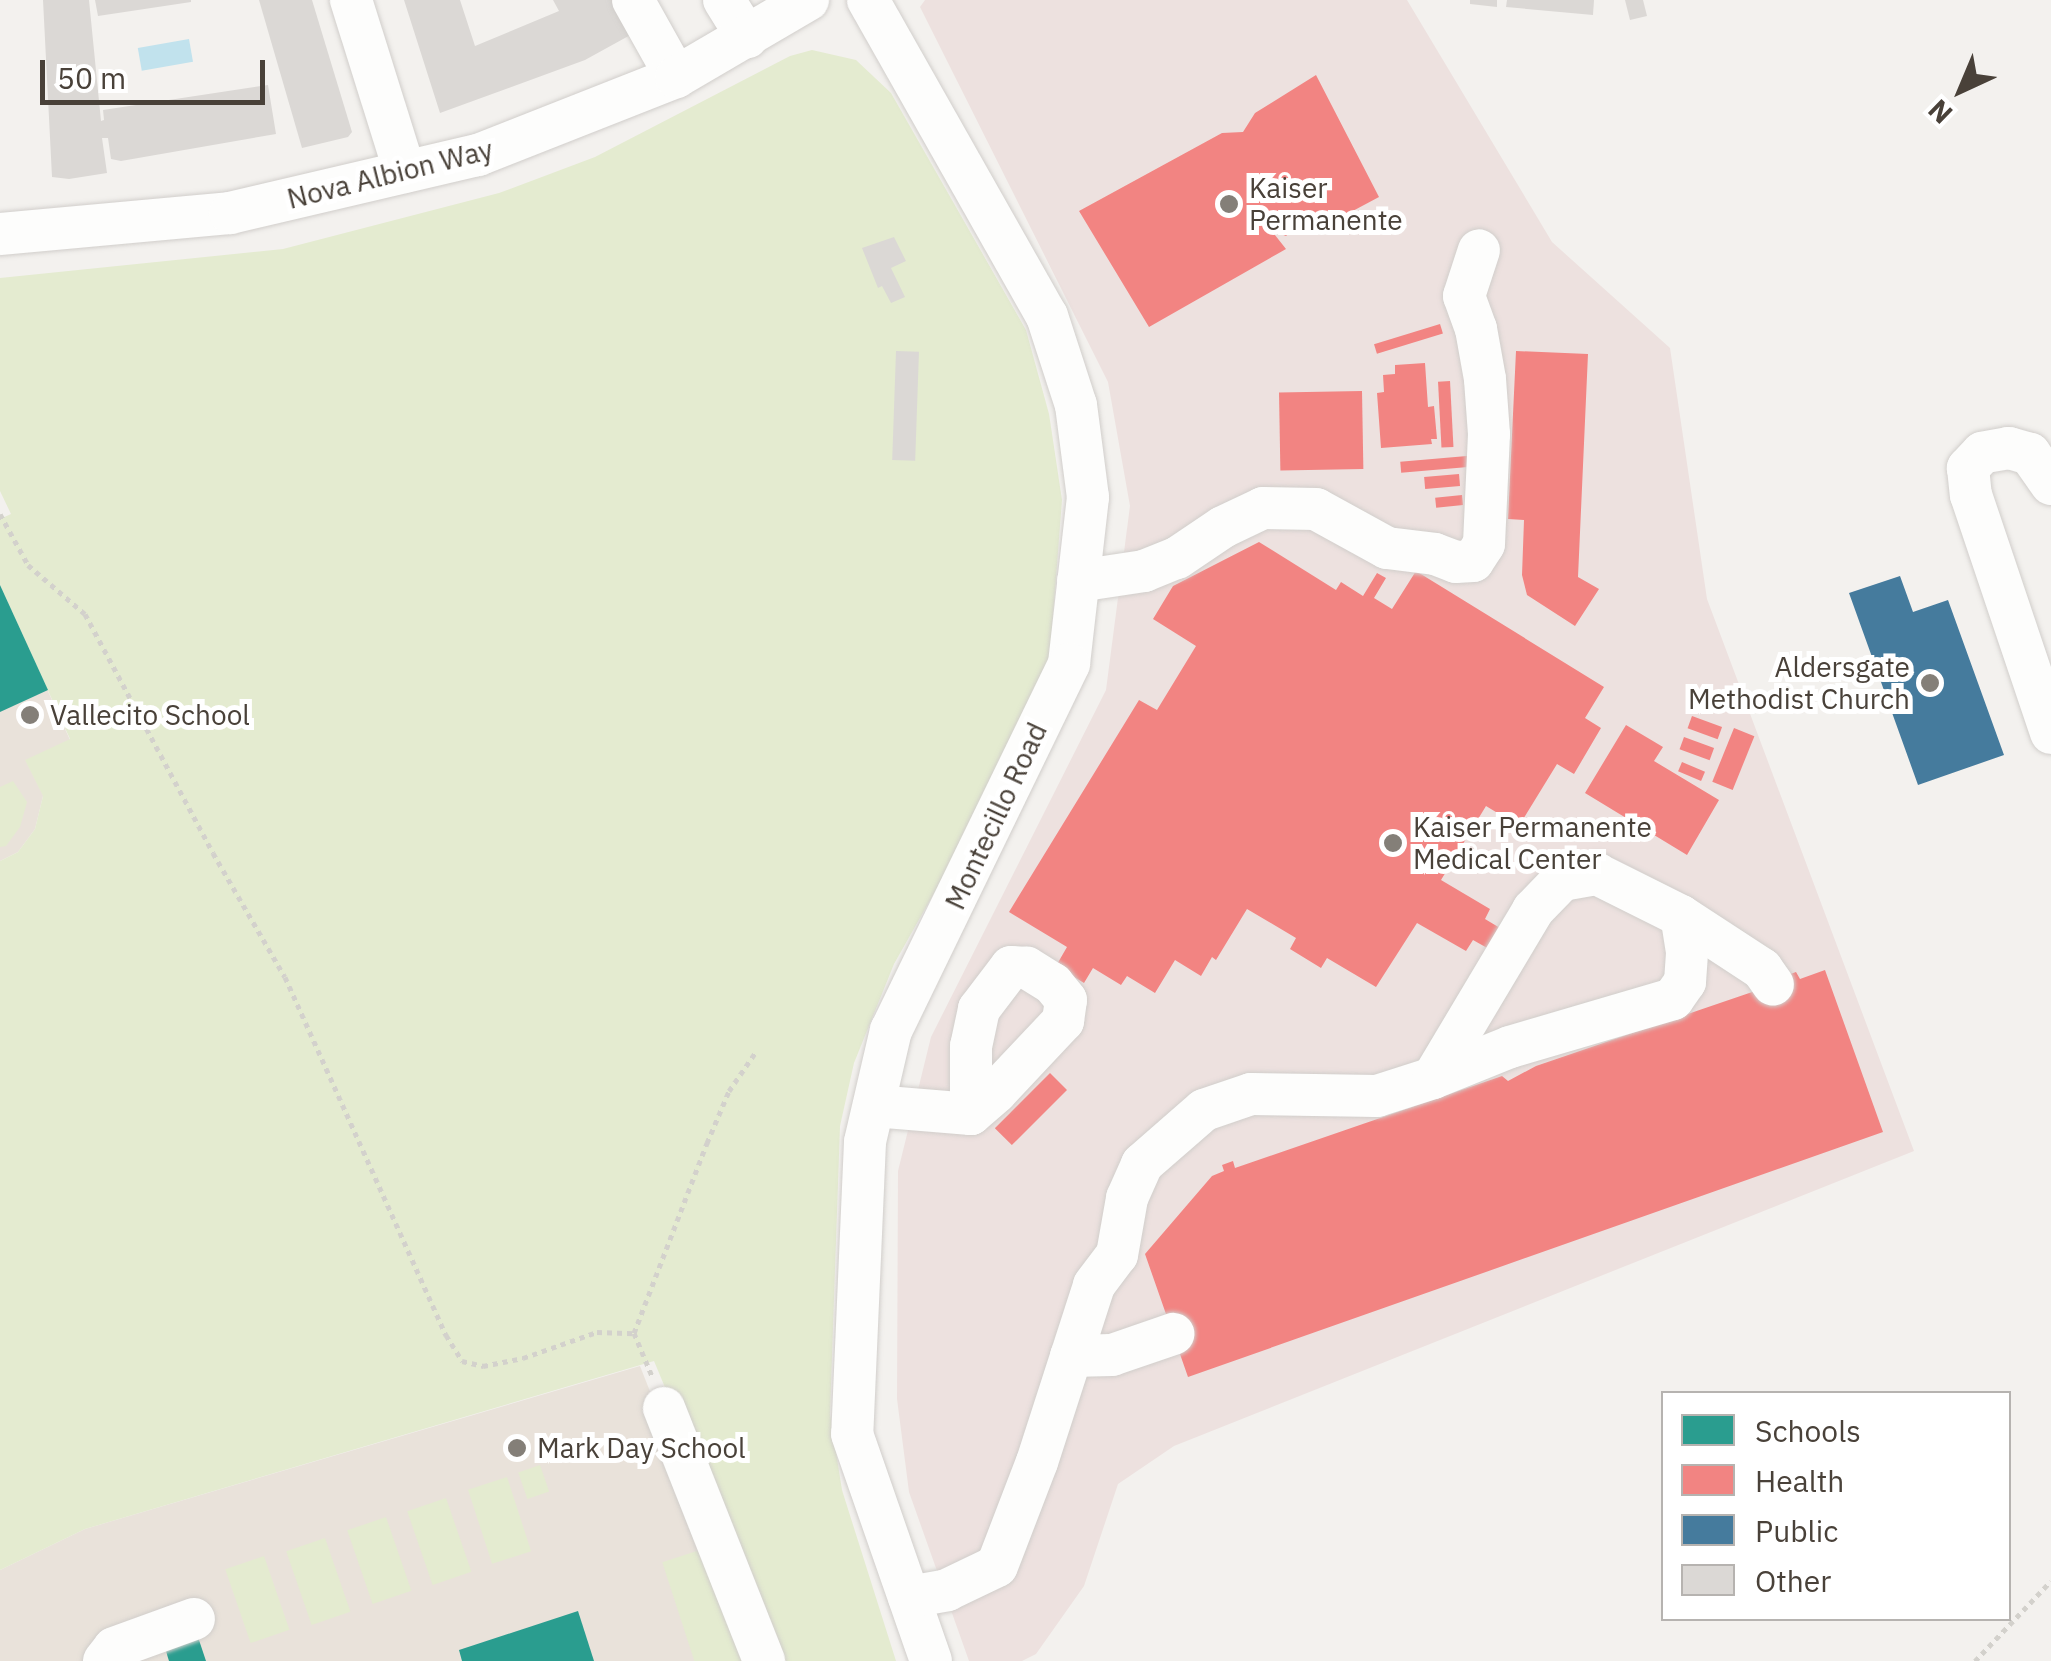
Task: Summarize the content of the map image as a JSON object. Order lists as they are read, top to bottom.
{
  "streets": {
    "street": ["Nova Albion Way", "Montecillo Road"]
  },
  "places": [
    "Kaiser Permanente",
    "Aldersgate Methodist Church",
    "Vallecito School",
    "Kaiser Permanente Medical Center",
    "Mark Day School"
  ],
  "legend": [
    "Schools",
    "Health",
    "Public",
    "Other"
  ],
  "scale_bar": "50 m",
  "north": "bottom left"
}
